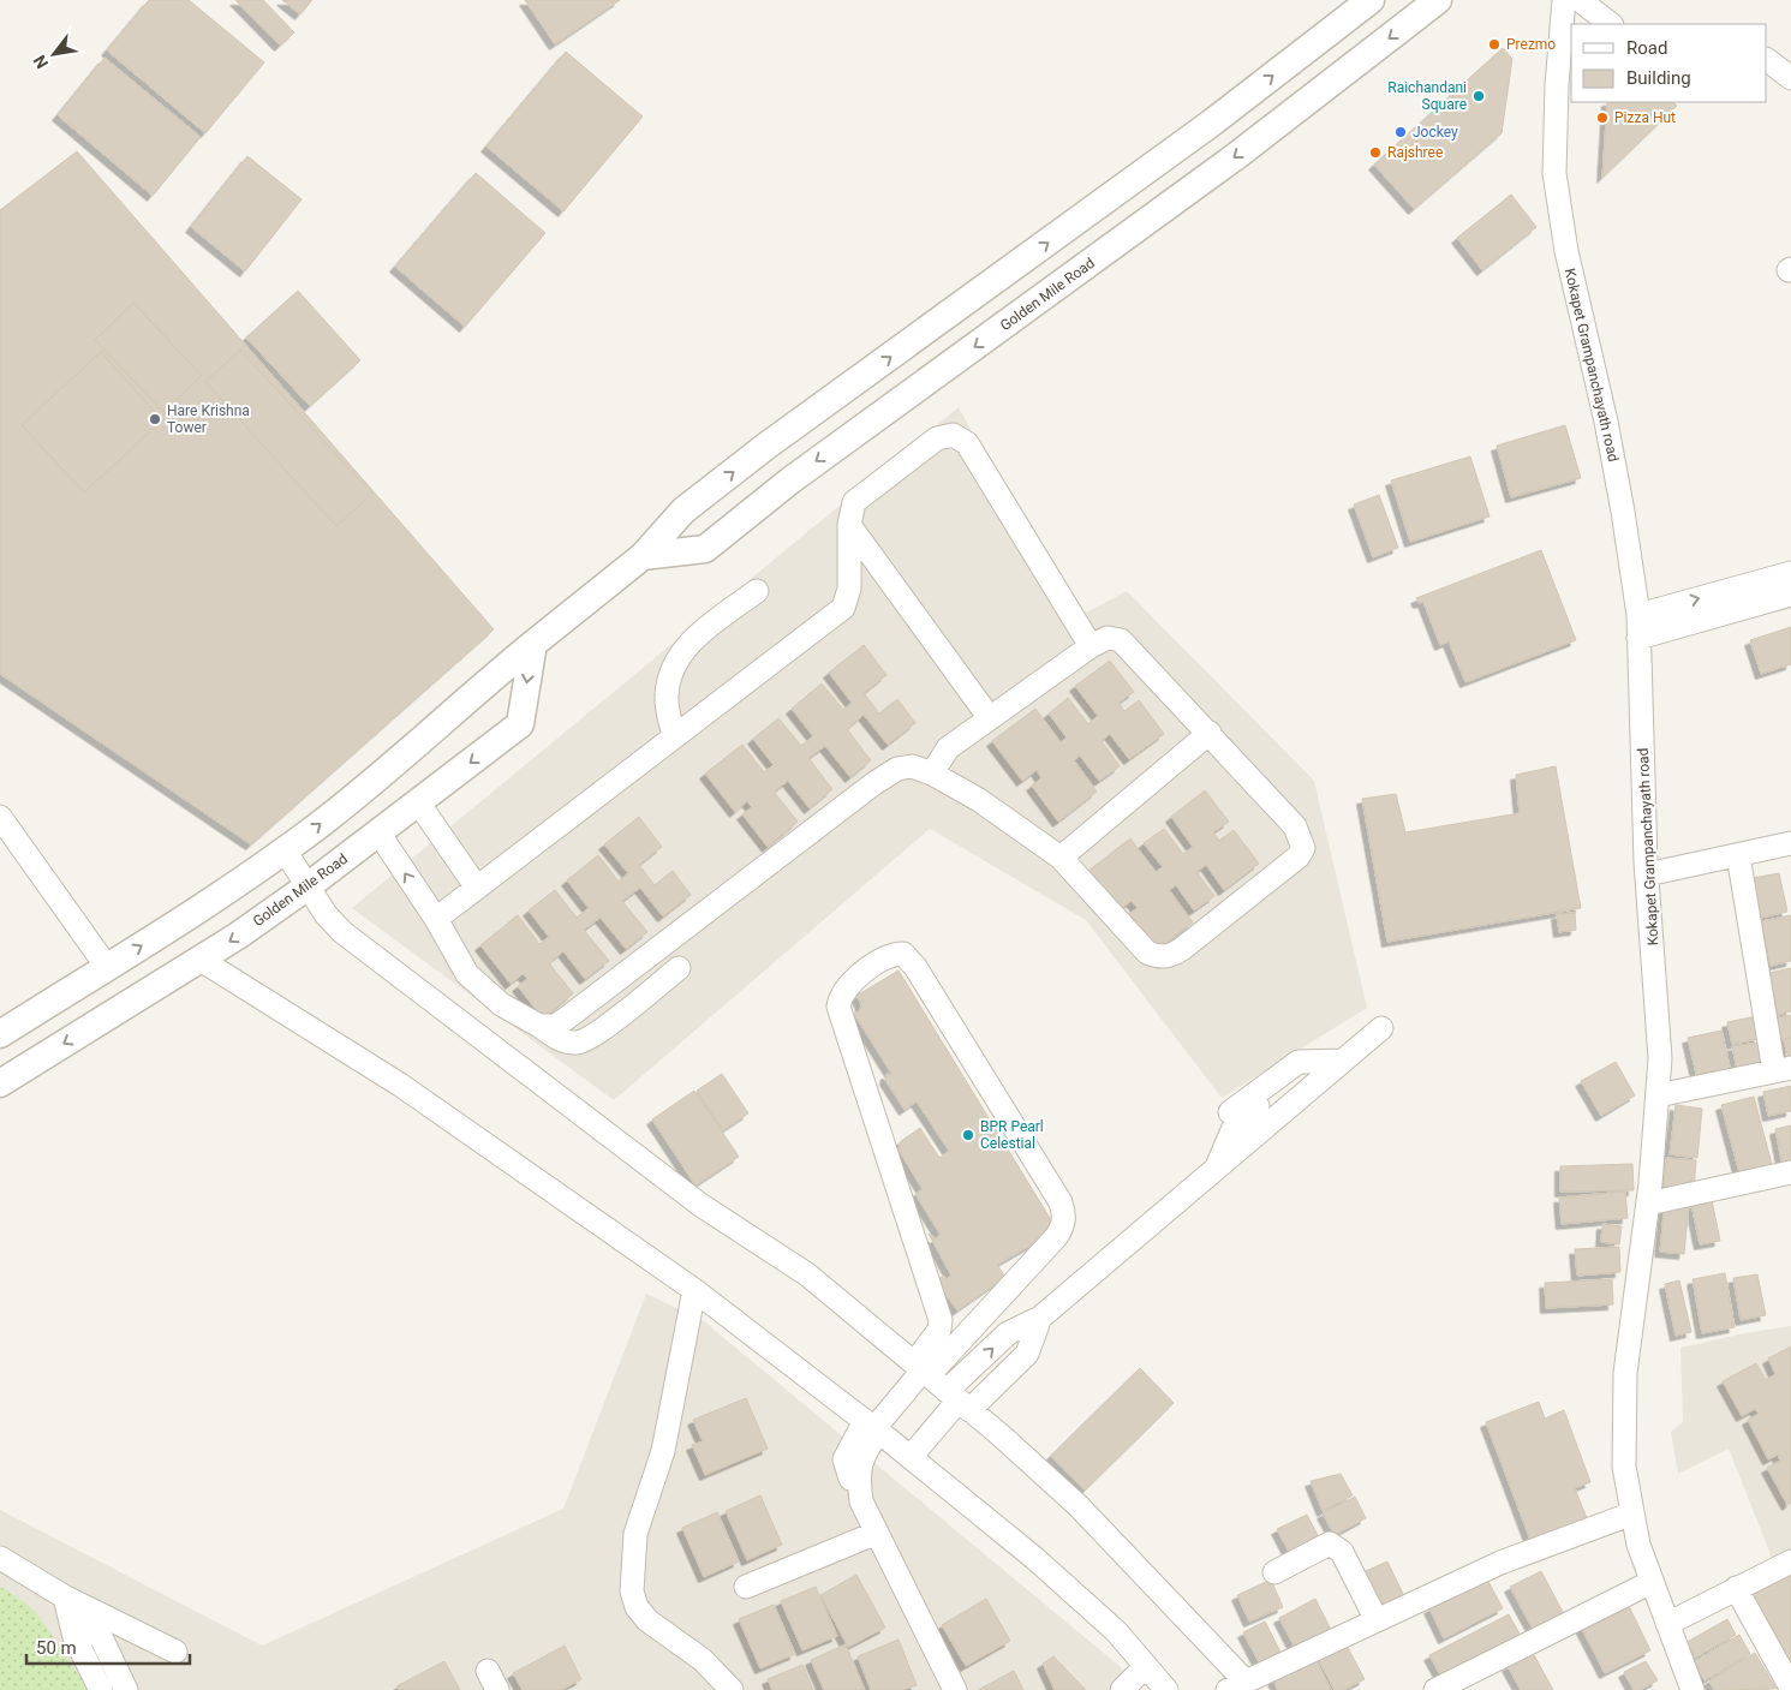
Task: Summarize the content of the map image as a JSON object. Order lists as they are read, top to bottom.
{
  "streets": {
    "street": ["Golden Mile Road", "Kokapet Grampanchayath road"]
  },
  "places": [
    "Prezmo",
    "Raichandani Square",
    "Pizza Hut",
    "Jockey",
    "Rajshree",
    "Hare Krishna Tower",
    "BPR Pearl Celestial"
  ],
  "legend": ["Road", "Building"],
  "scale_bar": "50 m",
  "north": "bottom left"
}
